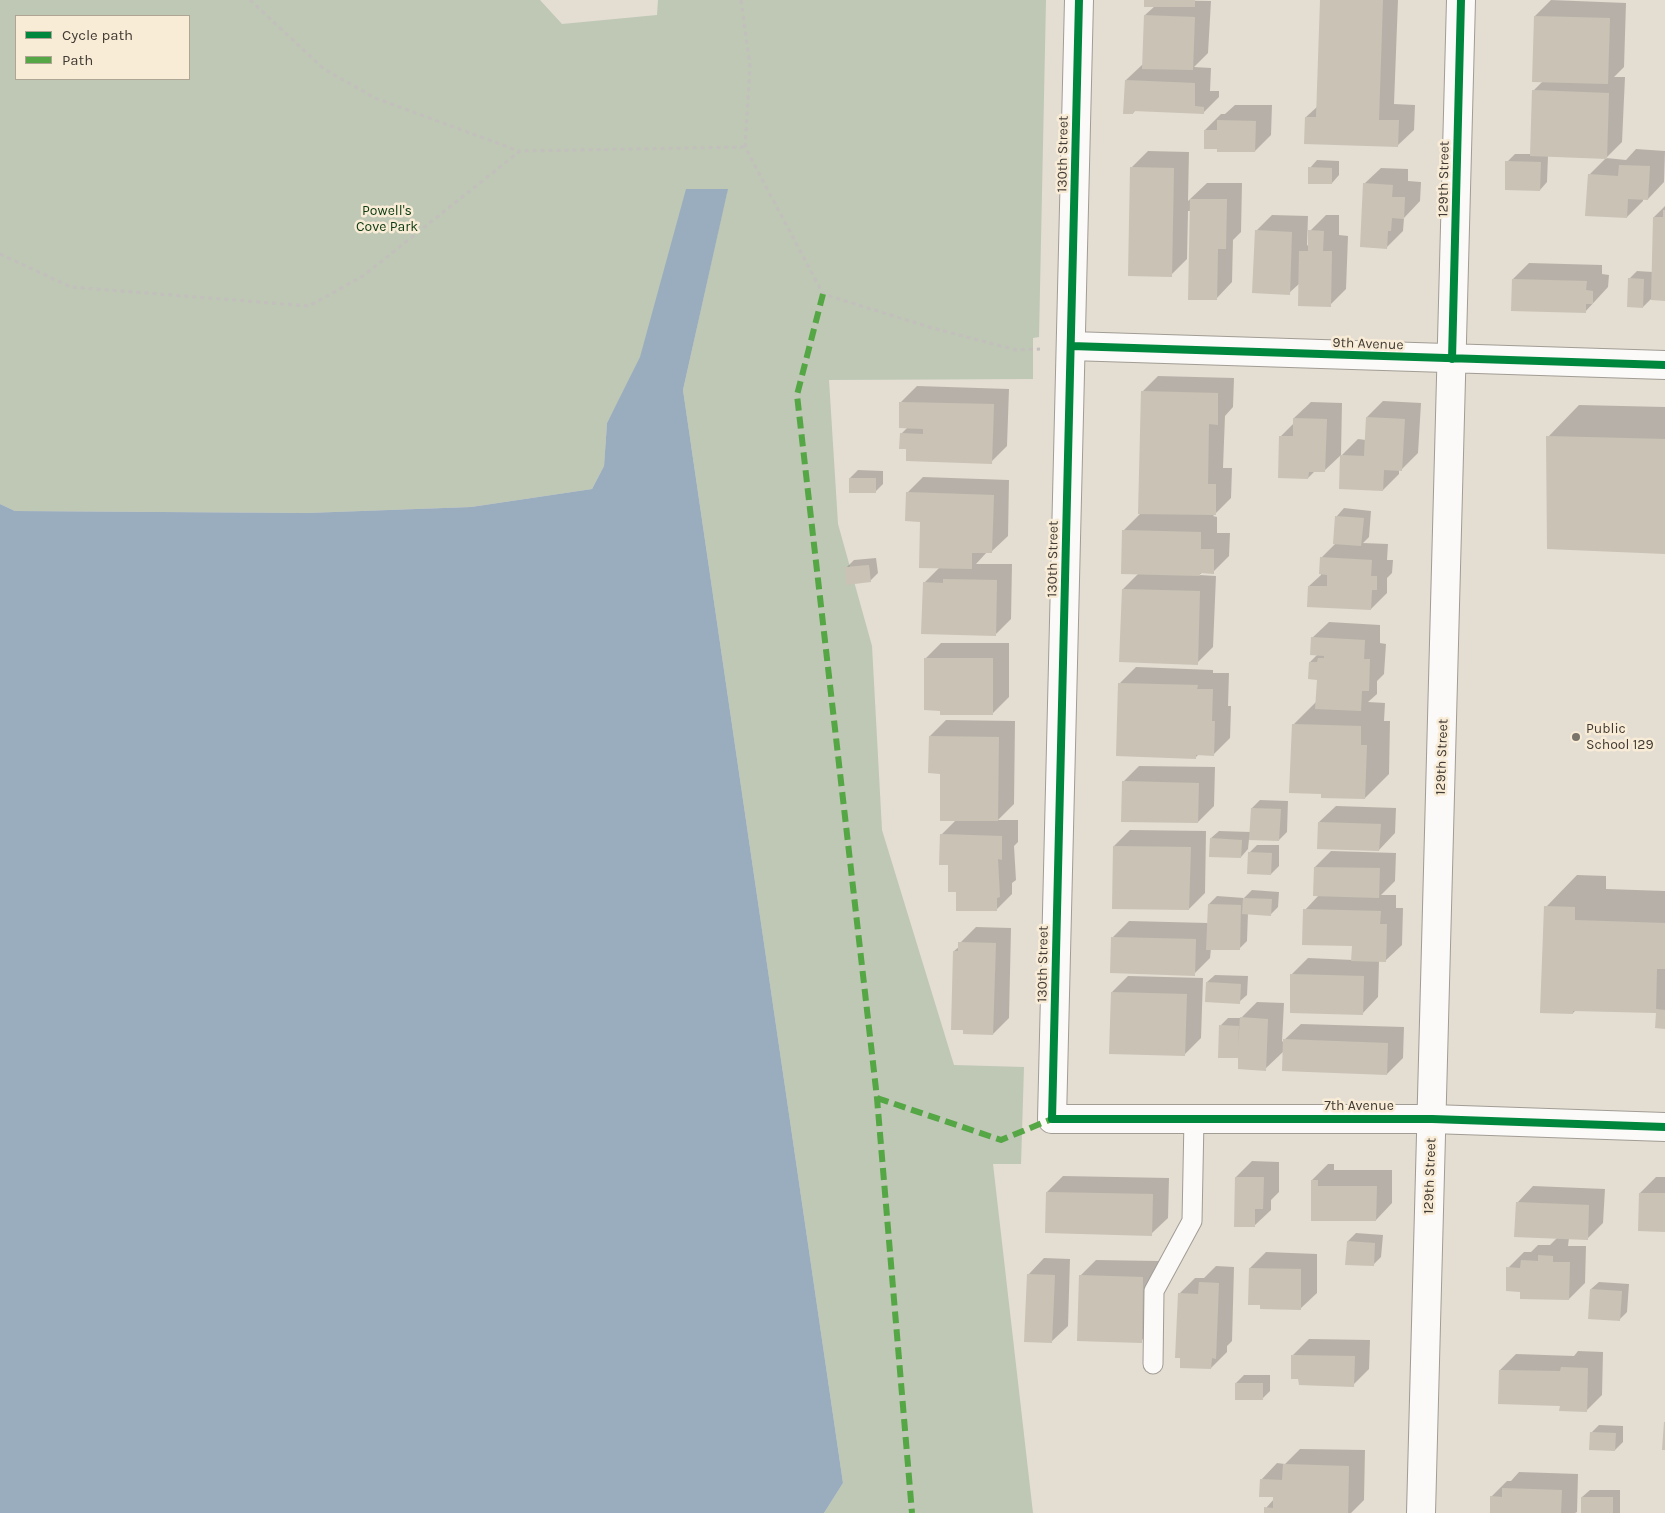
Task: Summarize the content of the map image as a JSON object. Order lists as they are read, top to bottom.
{
  "streets": {
    "street": [
      "130th Street",
      "129th Street",
      "9th Avenue",
      "7th Avenue"
    ]
  },
  "crossings": [
    ["130th Street", "9th Avenue"],
    ["130th Street", "7th Avenue"],
    ["129th Street", "9th Avenue"],
    ["129th Street", "7th Avenue"]
  ],
  "parks": ["Powell's Cove Park"],
  "places": ["Public School 129"],
  "legend": ["Cycle path", "Path"]
}
